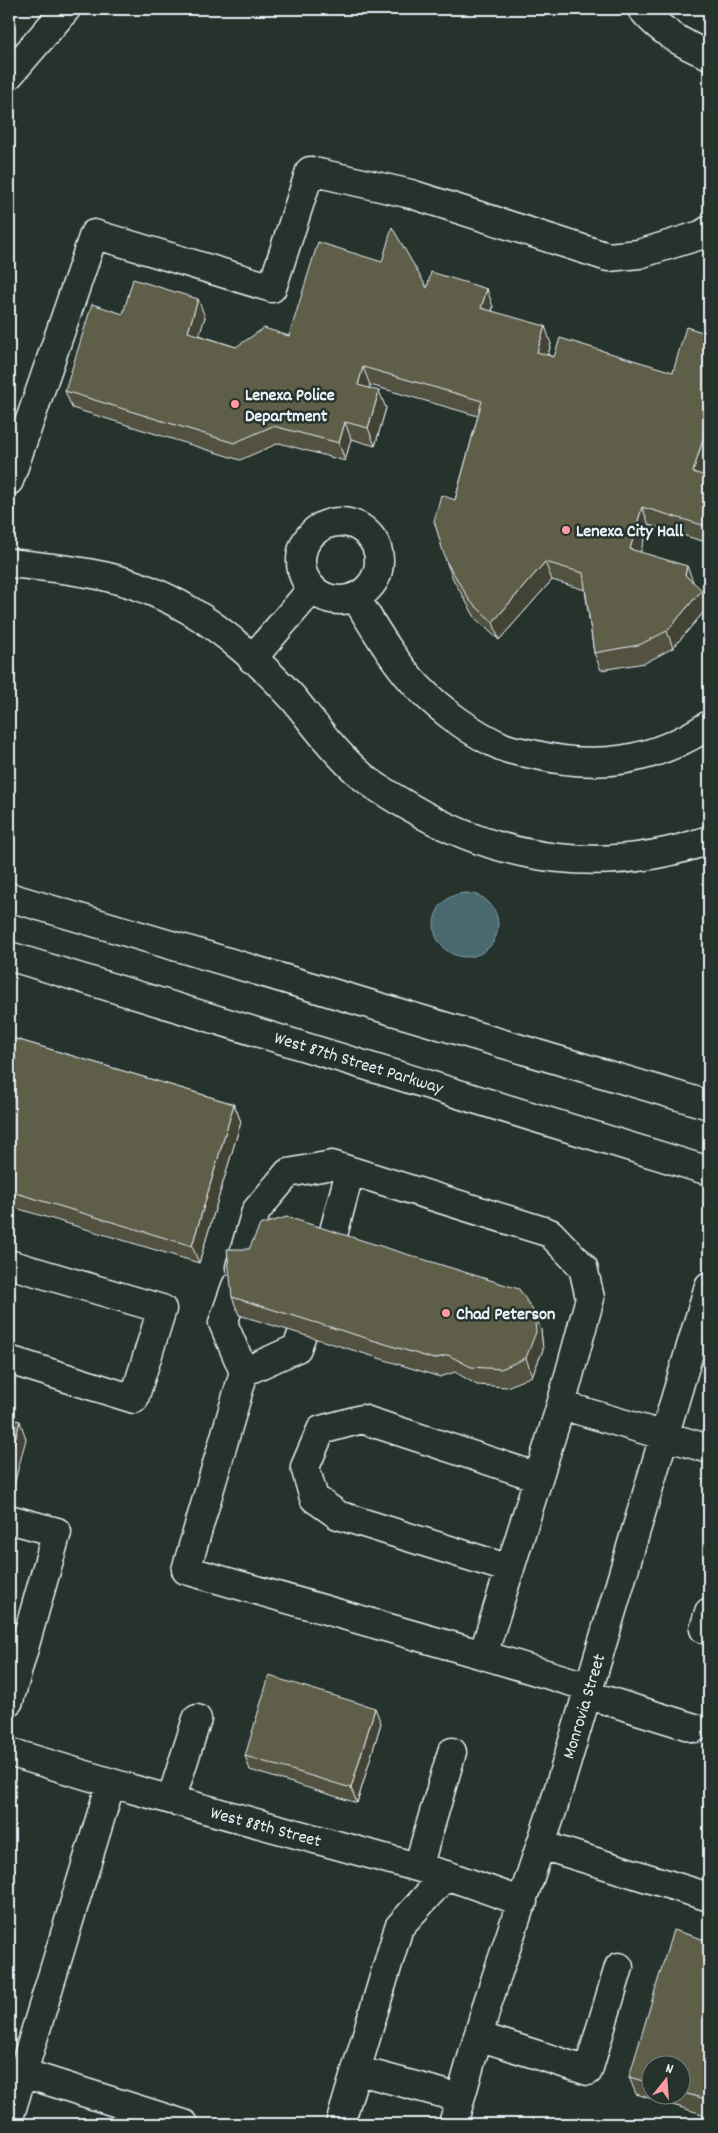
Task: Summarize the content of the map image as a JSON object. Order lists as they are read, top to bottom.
{
  "streets": {
    "street": ["West 87th Street Parkway", "Monrovia Street", "West 88th Street"]
  },
  "crossings": [
    ["Monrovia Street", "West 88th Street"]
  ],
  "places": ["Lenexa Police Department", "Lenexa City Hall", "Chad Peterson"],
  "north": "top"
}
